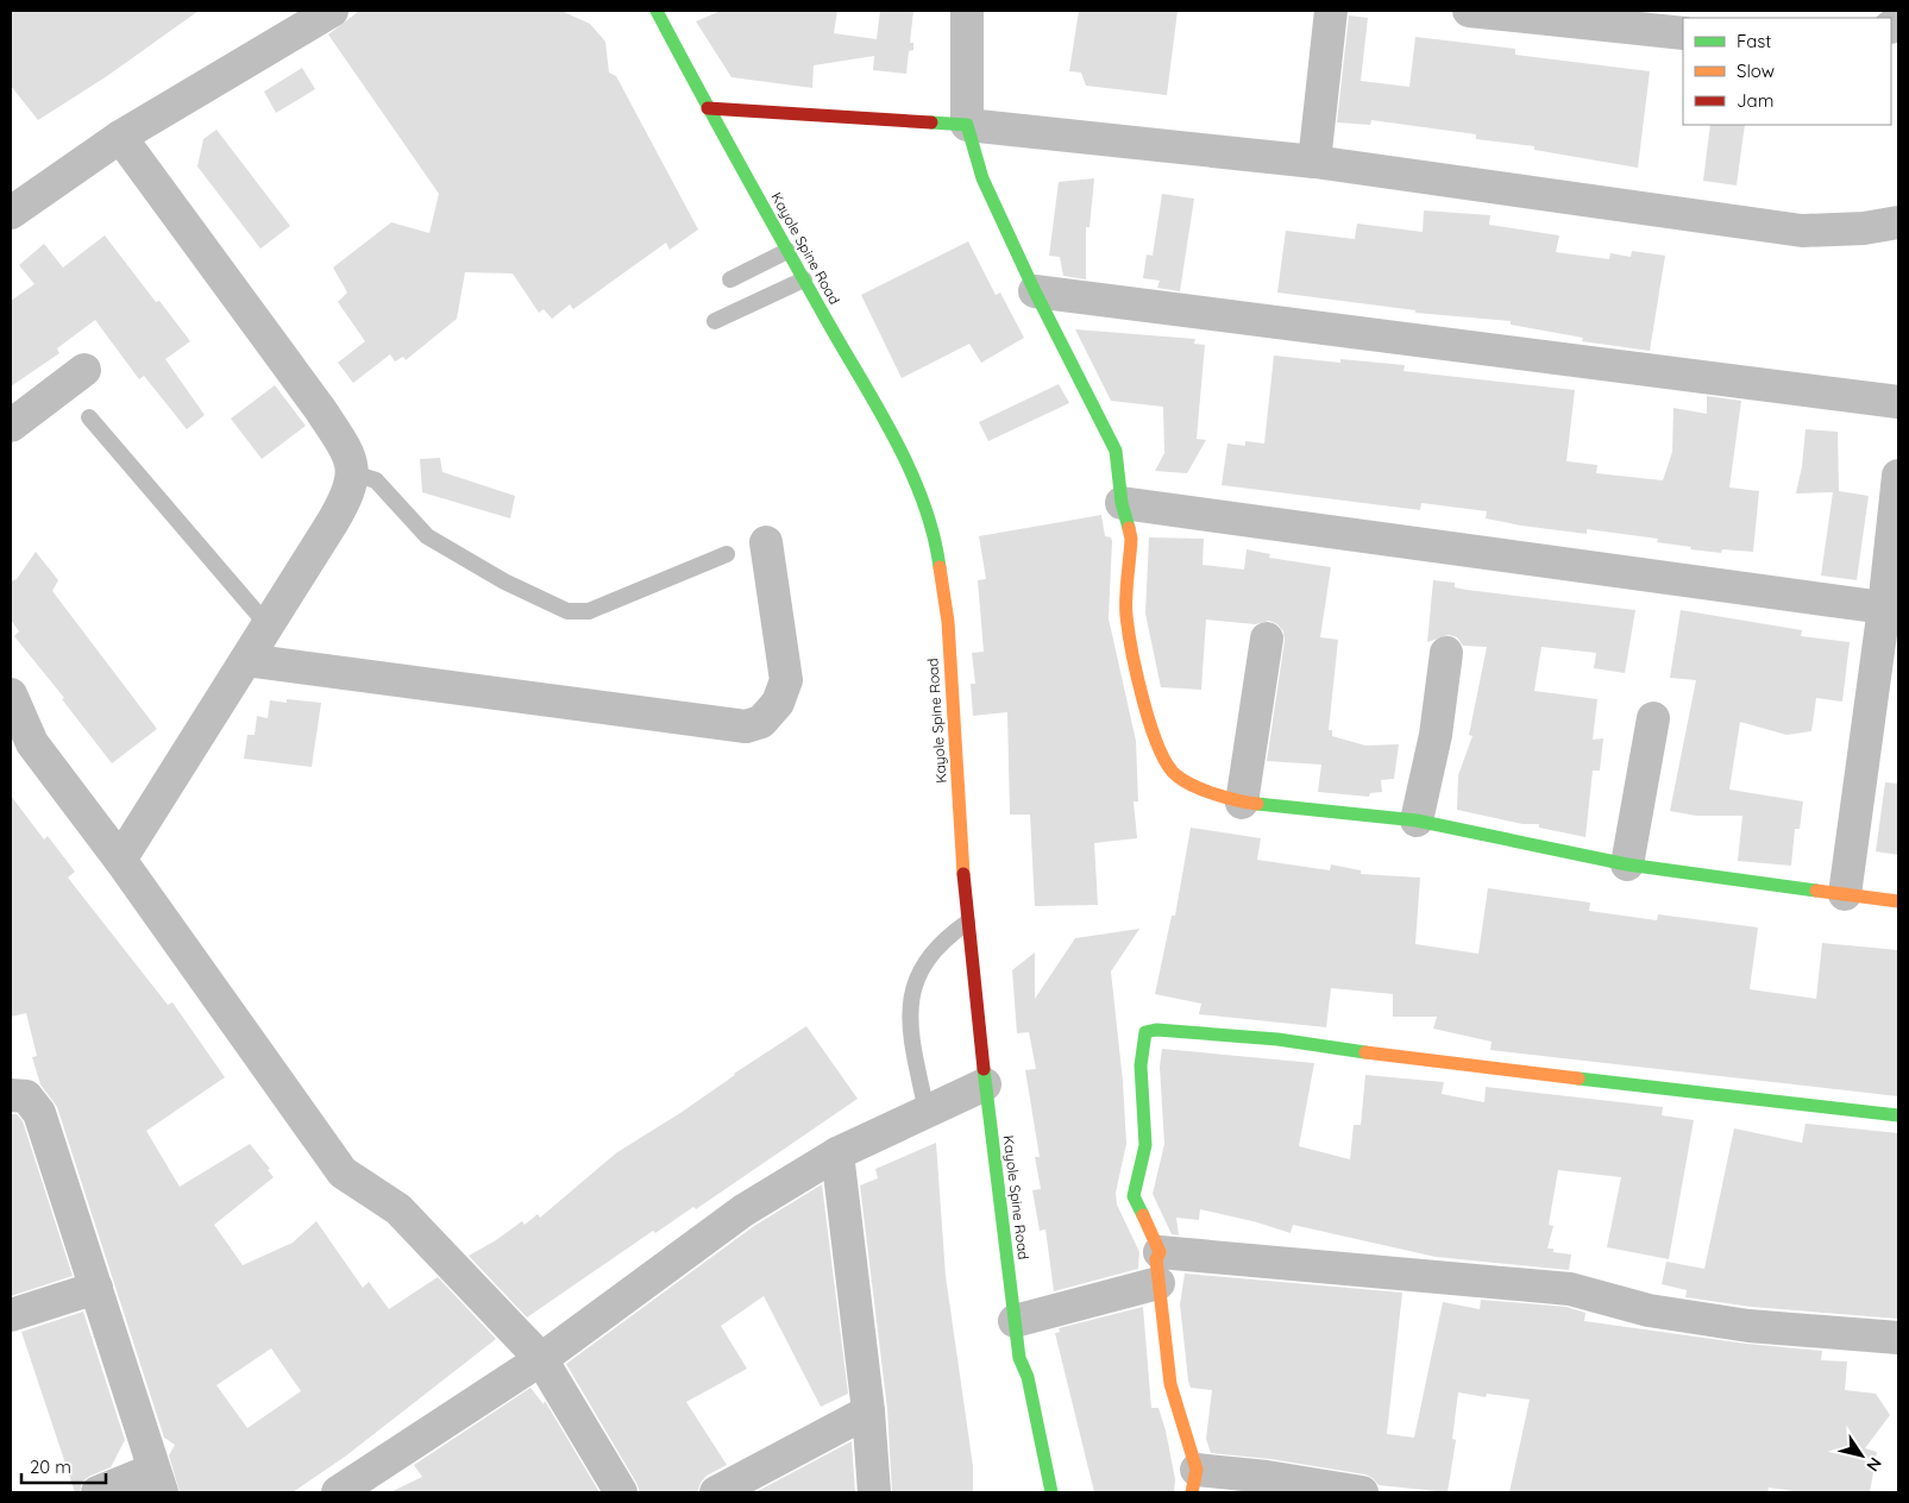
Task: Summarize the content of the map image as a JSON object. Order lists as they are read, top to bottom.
{
  "streets": {
    "street": ["Kayole Spine Road"]
  },
  "legend": ["Fast", "Slow", "Jam"],
  "scale_bar": "20 m",
  "north": "bottom right"
}
